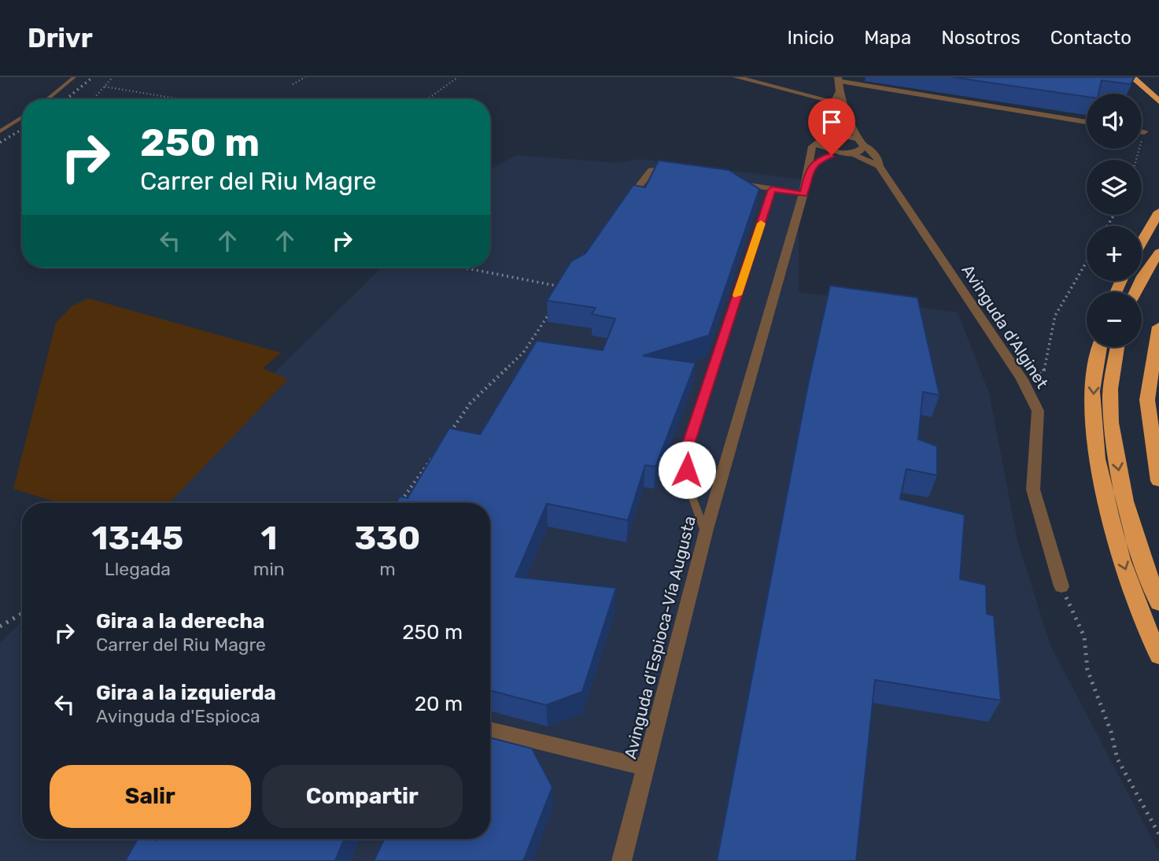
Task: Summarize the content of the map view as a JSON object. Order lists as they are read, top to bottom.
{
  "streets": {
    "street": ["Avinguda d'Alginet", "Avinguda d'Espioca-Vía Augusta"]
  },
  "page": {
    "header": "Drivr",
    "nav": [
      "Inicio",
      "Mapa",
      "Nosotros",
      "Contacto"
    ],
    "map_buttons": ["+", "−"],
    "turn": ["250 m", "Carrer del Riu Magre"],
    "eta": [
      "13:45",
      "Llegada",
      "1",
      "min",
      "330",
      "m"
    ],
    "list": [
      {
        "name": "Gira a la derecha",
        "note": "Carrer del Riu Magre",
        "value": "250 m"
      },
      {
        "name": "Gira a la izquierda",
        "note": "Avinguda d'Espioca",
        "value": "20 m"
      }
    ],
    "buttons": ["Salir", "Compartir"]
  }
}
